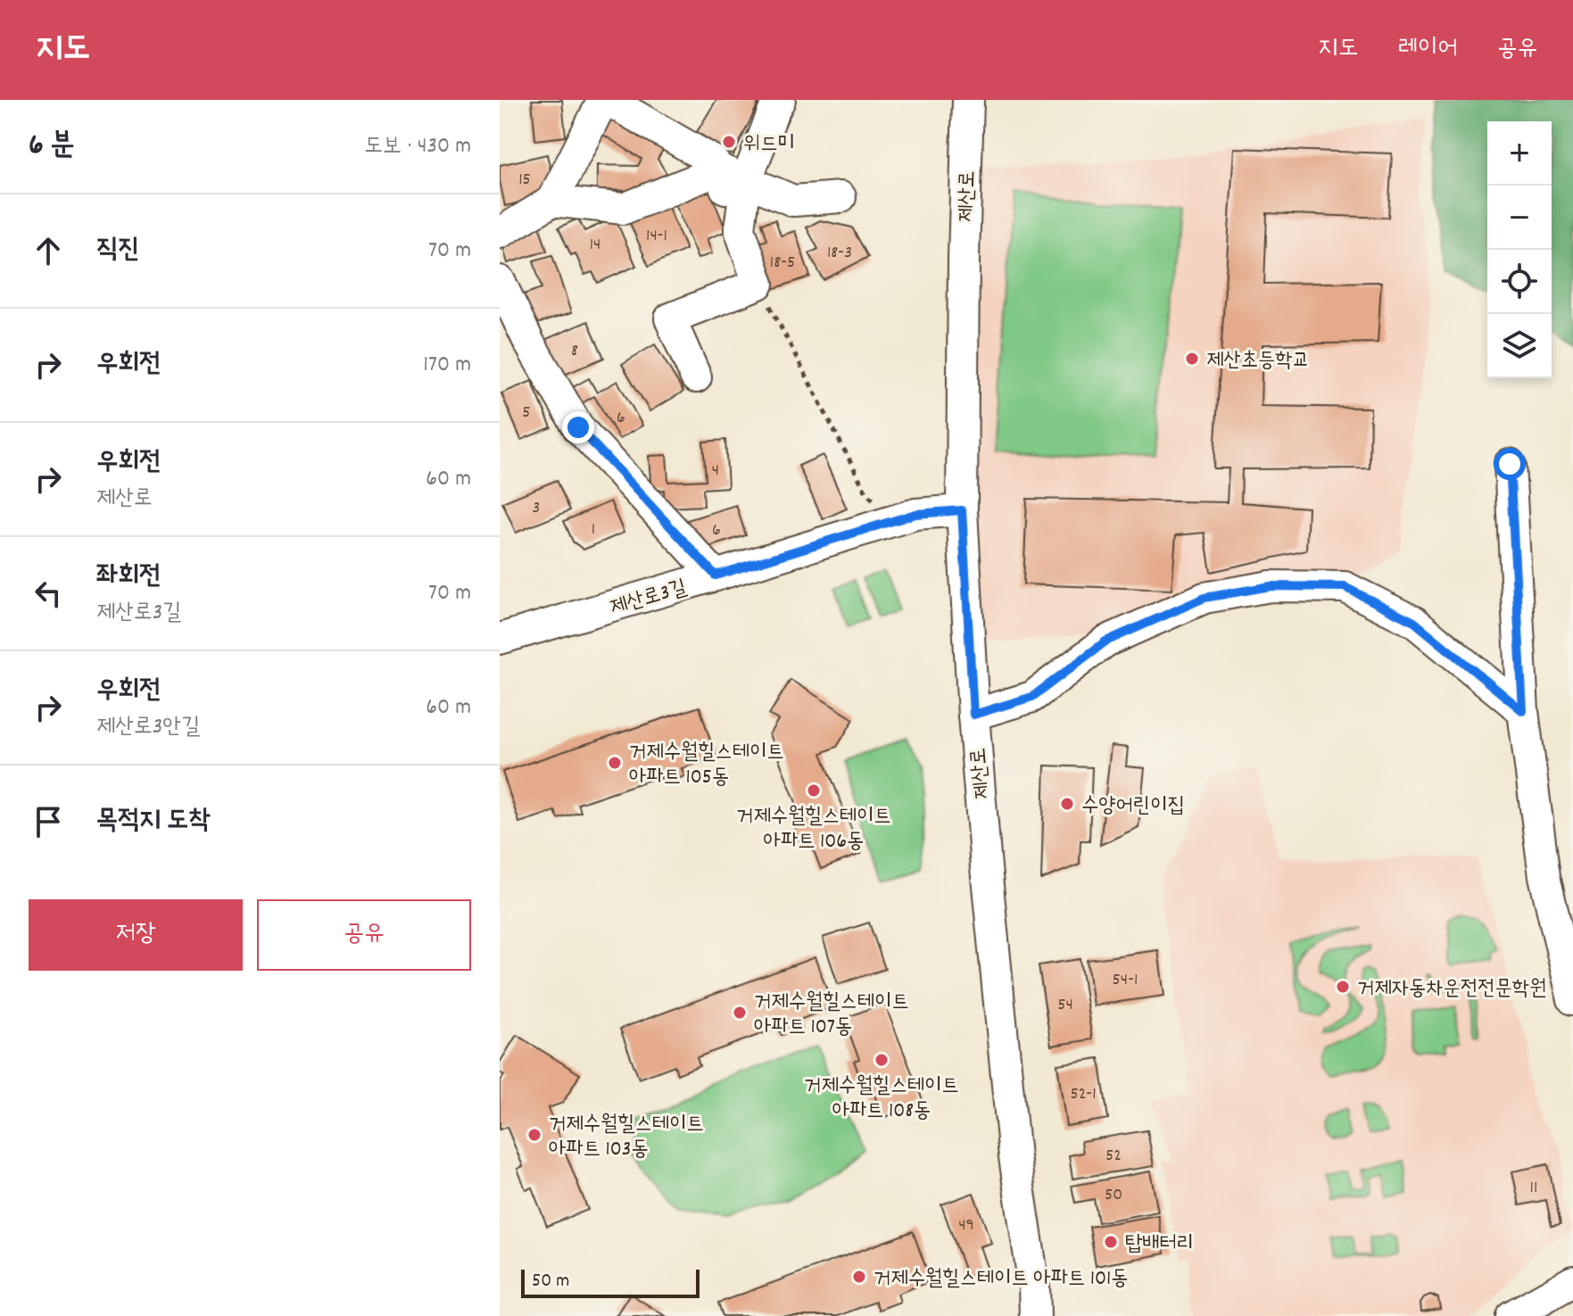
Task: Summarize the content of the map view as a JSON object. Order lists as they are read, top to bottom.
{
  "streets": {
    "street": ["제산로", "제산로3길"]
  },
  "crossings": [
    ["제산로", "제산로3길"]
  ],
  "places": [
    "위드미",
    "제산초등학교",
    "거제수월힐스테이트 아파트 105동",
    "거제수월힐스테이트 아파트 106동",
    "수양어린이집",
    "거제자동차운전전문학원",
    "거제수월힐스테이트 아파트 107동",
    "거제수월힐스테이트 아파트 108동",
    "거제수월힐스테이트 아파트 103동",
    "탑배터리",
    "거제수월힐스테이트 아파트 101동"
  ],
  "house_numbers": [
    "15",
    "14-1",
    "14",
    "18-3",
    "18-5",
    "8",
    "5",
    "6",
    "4",
    "3",
    "1",
    "6",
    "54-1",
    "54",
    "52-1",
    "52",
    "11",
    "50",
    "49"
  ],
  "scale_bar": "50 m",
  "page": {
    "header": "지도",
    "nav": ["지도", "레이어", "공유"],
    "heading": ["6 분", "도보 · 430 m"],
    "map_buttons": ["+", "−"],
    "list": [
      ["직진", "70 m"],
      ["우회전", "170 m"],
      ["우회전", "제산로", "60 m"],
      ["좌회전", "제산로3길", "70 m"],
      ["우회전", "제산로3안길", "60 m"],
      "목적지 도착"
    ],
    "buttons": ["저장", "공유"],
    "scale": "50 m"
  }
}
